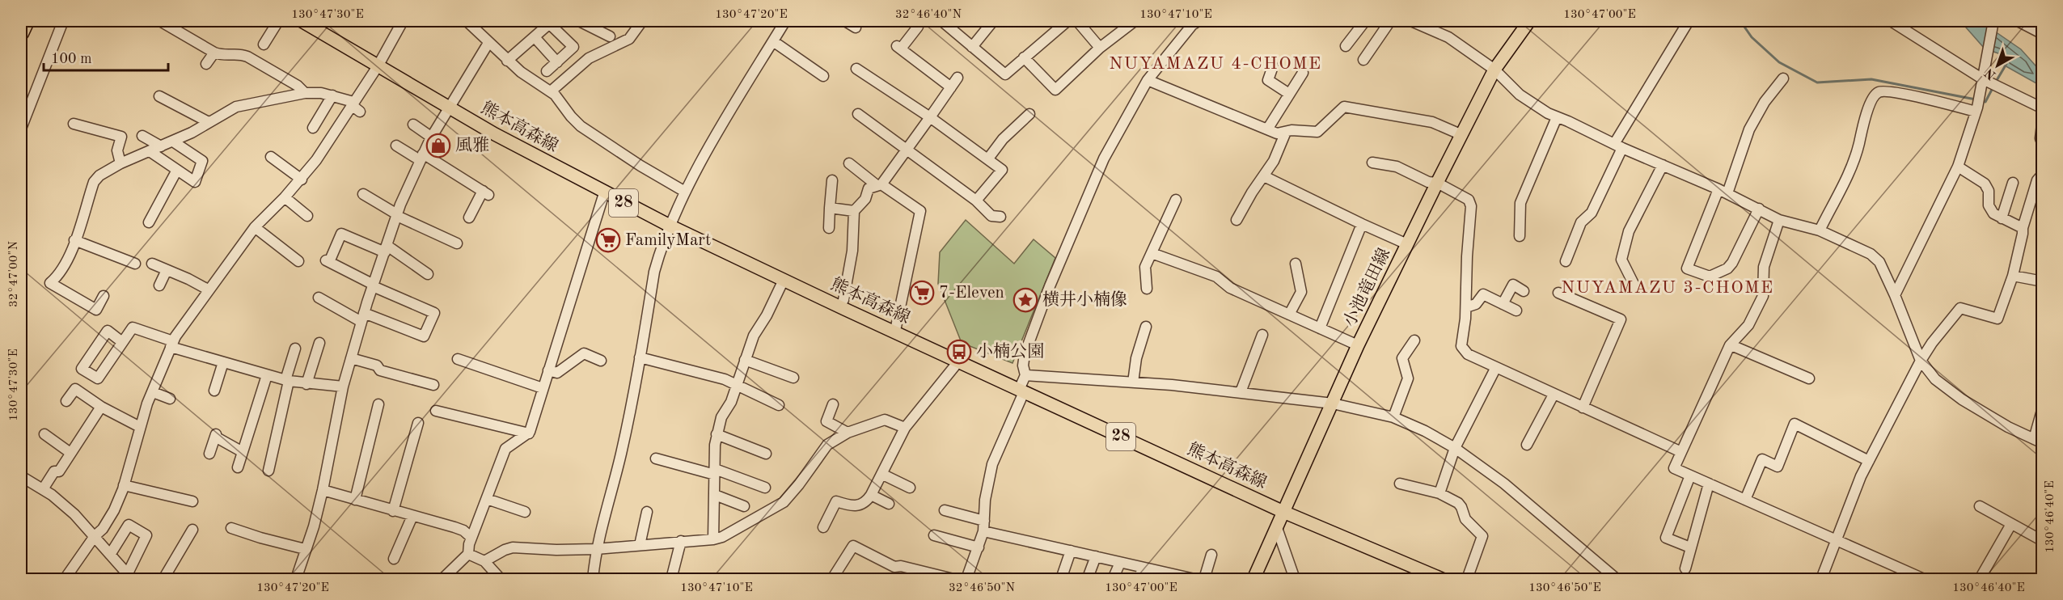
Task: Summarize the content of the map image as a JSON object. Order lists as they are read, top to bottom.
{
  "streets": {
    "main road": ["熊本高森線", "28", "小池竜田線"]
  },
  "crossings": [
    ["熊本高森線", "小池竜田線"]
  ],
  "districts": ["NUYAMAZU 4-CHOME", "NUYAMAZU 3-CHOME"],
  "places": {
    "shop": ["風雅"],
    "supermarket": ["FamilyMart", "7-Eleven"],
    "place": ["横井小楠像"],
    "bus stop": ["小楠公園"]
  },
  "scale_bar": "100 m",
  "north": "bottom left",
  "coordinates": [
    "130°47'30\"E",
    "130°47'20\"E",
    "32°46'40\"N",
    "130°47'10\"E",
    "130°47'00\"E",
    "32°47'00\"N",
    "130°46'40\"E",
    "32°46'50\"N",
    "130°46'50\"E"
  ]
}
